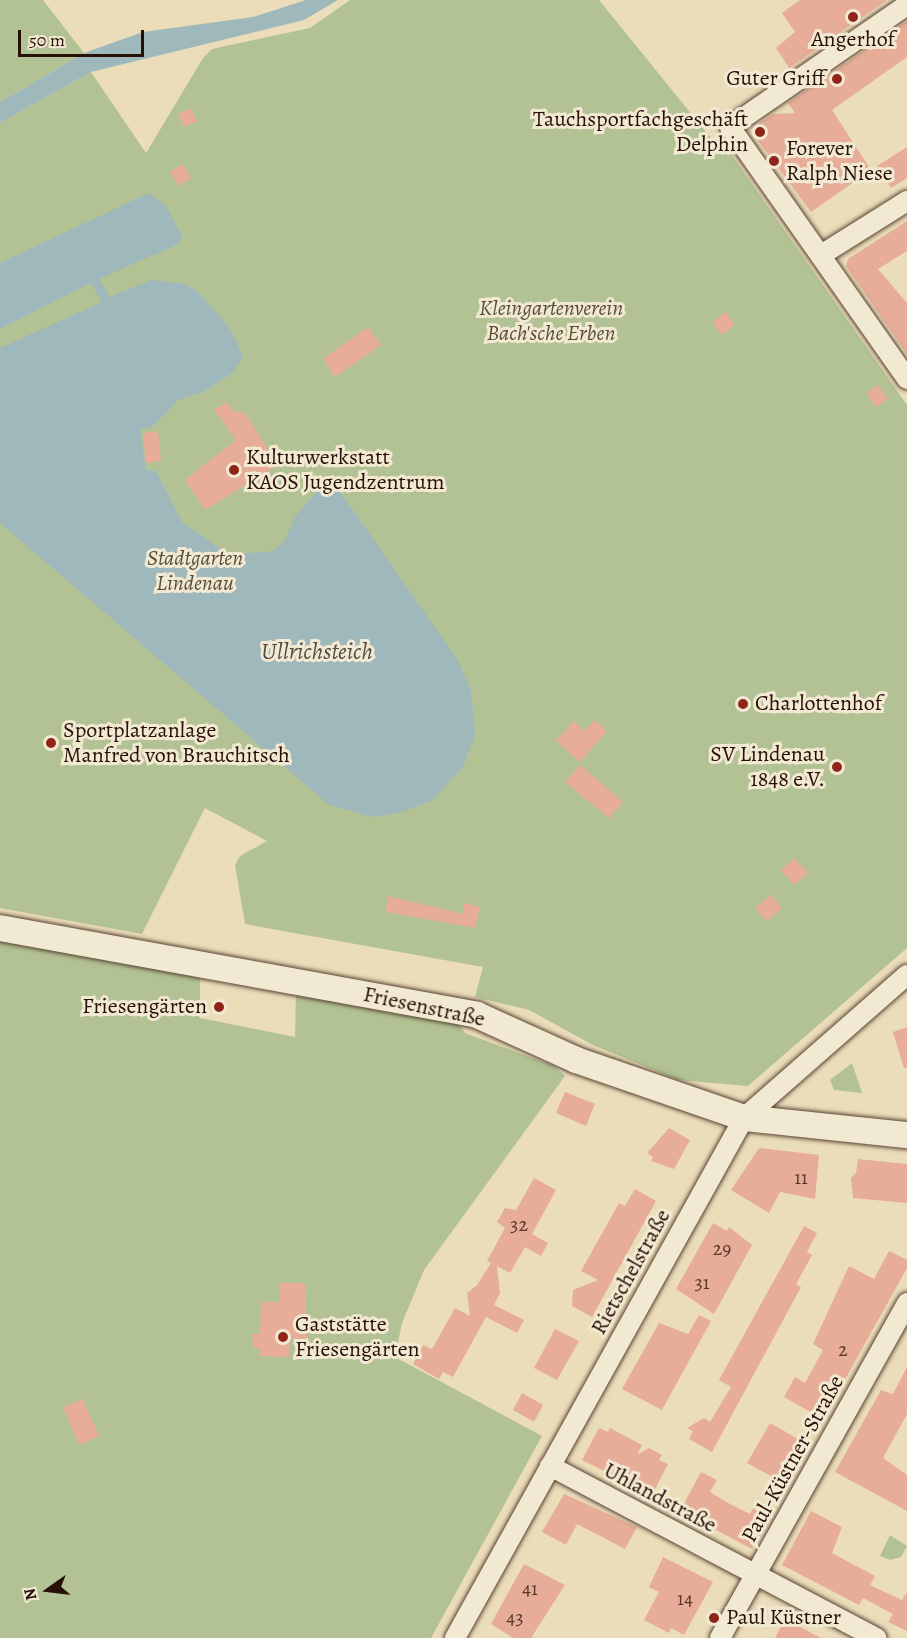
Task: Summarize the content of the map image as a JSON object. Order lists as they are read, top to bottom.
{
  "streets": {
    "street": [
      "Friesenstraße",
      "Rietschelstraße",
      "Paul-Küstner-Straße",
      "Uhlandstraße"
    ]
  },
  "crossings": [
    ["Friesenstraße", "Rietschelstraße"],
    ["Rietschelstraße", "Uhlandstraße"],
    ["Paul-Küstner-Straße", "Uhlandstraße"]
  ],
  "water": ["Ullrichsteich"],
  "parks": ["Kleingartenverein Bach'sche Erben", "Stadtgarten Lindenau"],
  "places": [
    "Angerhof",
    "Guter Griff",
    "Tauchsportfachgeschäft Delphin",
    "Forever Ralph Niese",
    "Kulturwerkstatt KAOS Jugendzentrum",
    "Charlottenhof",
    "Sportplatzanlage Manfred von Brauchitsch",
    "SV Lindenau 1848 e.V.",
    "Friesengärten",
    "Gaststätte Friesengärten",
    "Paul Küstner"
  ],
  "house_numbers": [
    "11",
    "32",
    "29",
    "31",
    "2",
    "41",
    "14",
    "43"
  ],
  "scale_bar": "50 m",
  "north": "left"
}
